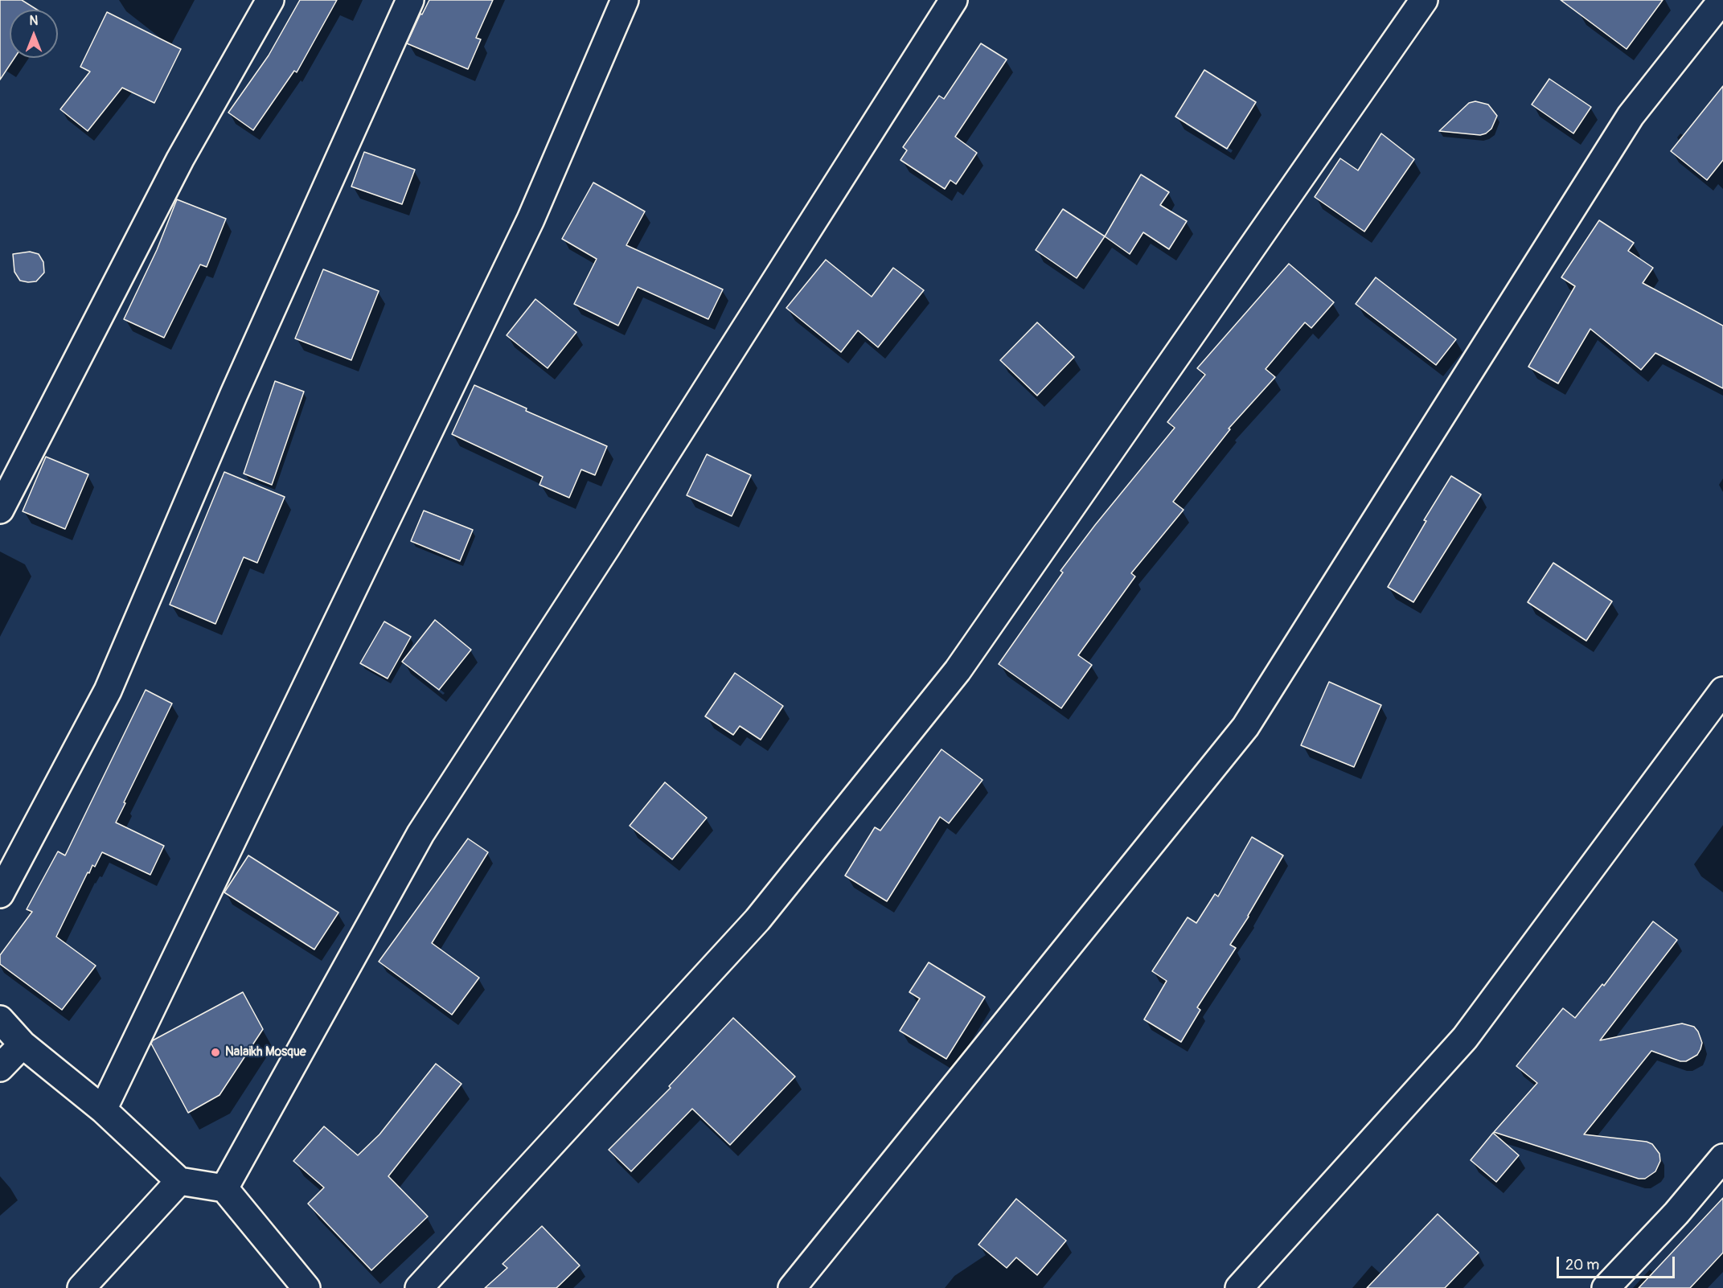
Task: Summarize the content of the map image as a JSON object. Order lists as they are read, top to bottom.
{
  "places": ["Nalaikh Mosque"],
  "scale_bar": "20 m",
  "north": "top"
}
